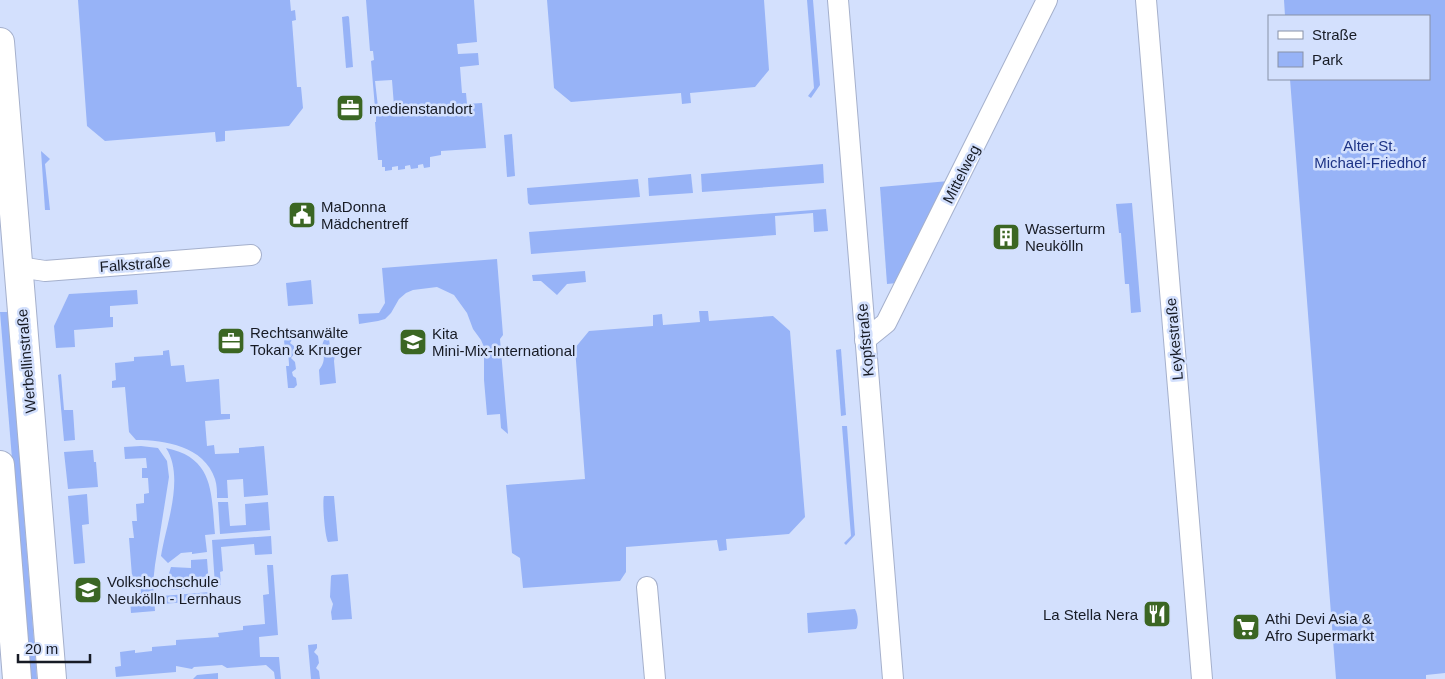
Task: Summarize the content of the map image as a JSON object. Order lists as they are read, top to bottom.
{
  "streets": {
    "street": [
      "Mittelweg",
      "Falkstraße",
      "Leykestraße",
      "Kopfstraße",
      "Werbellinstraße"
    ]
  },
  "crossings": [
    ["Mittelweg", "Kopfstraße"],
    ["Falkstraße", "Werbellinstraße"]
  ],
  "parks": ["Alter St. Michael-Friedhof"],
  "places": {
    "office": ["medienstandort", "Rechtsanwälte Tokan & Krueger"],
    "public building": ["MaDonna Mädchentreff"],
    "building": ["Wasserturm Neukölln"],
    "school or university": ["Kita Mini-Mix-International", "Volkshochschule Neukölln - Lernhaus"],
    "restaurant": ["La Stella Nera"],
    "supermarket": ["Athi Devi Asia & Afro Supermarkt"]
  },
  "legend": ["Straße", "Park"],
  "scale_bar": "20 m"
}
